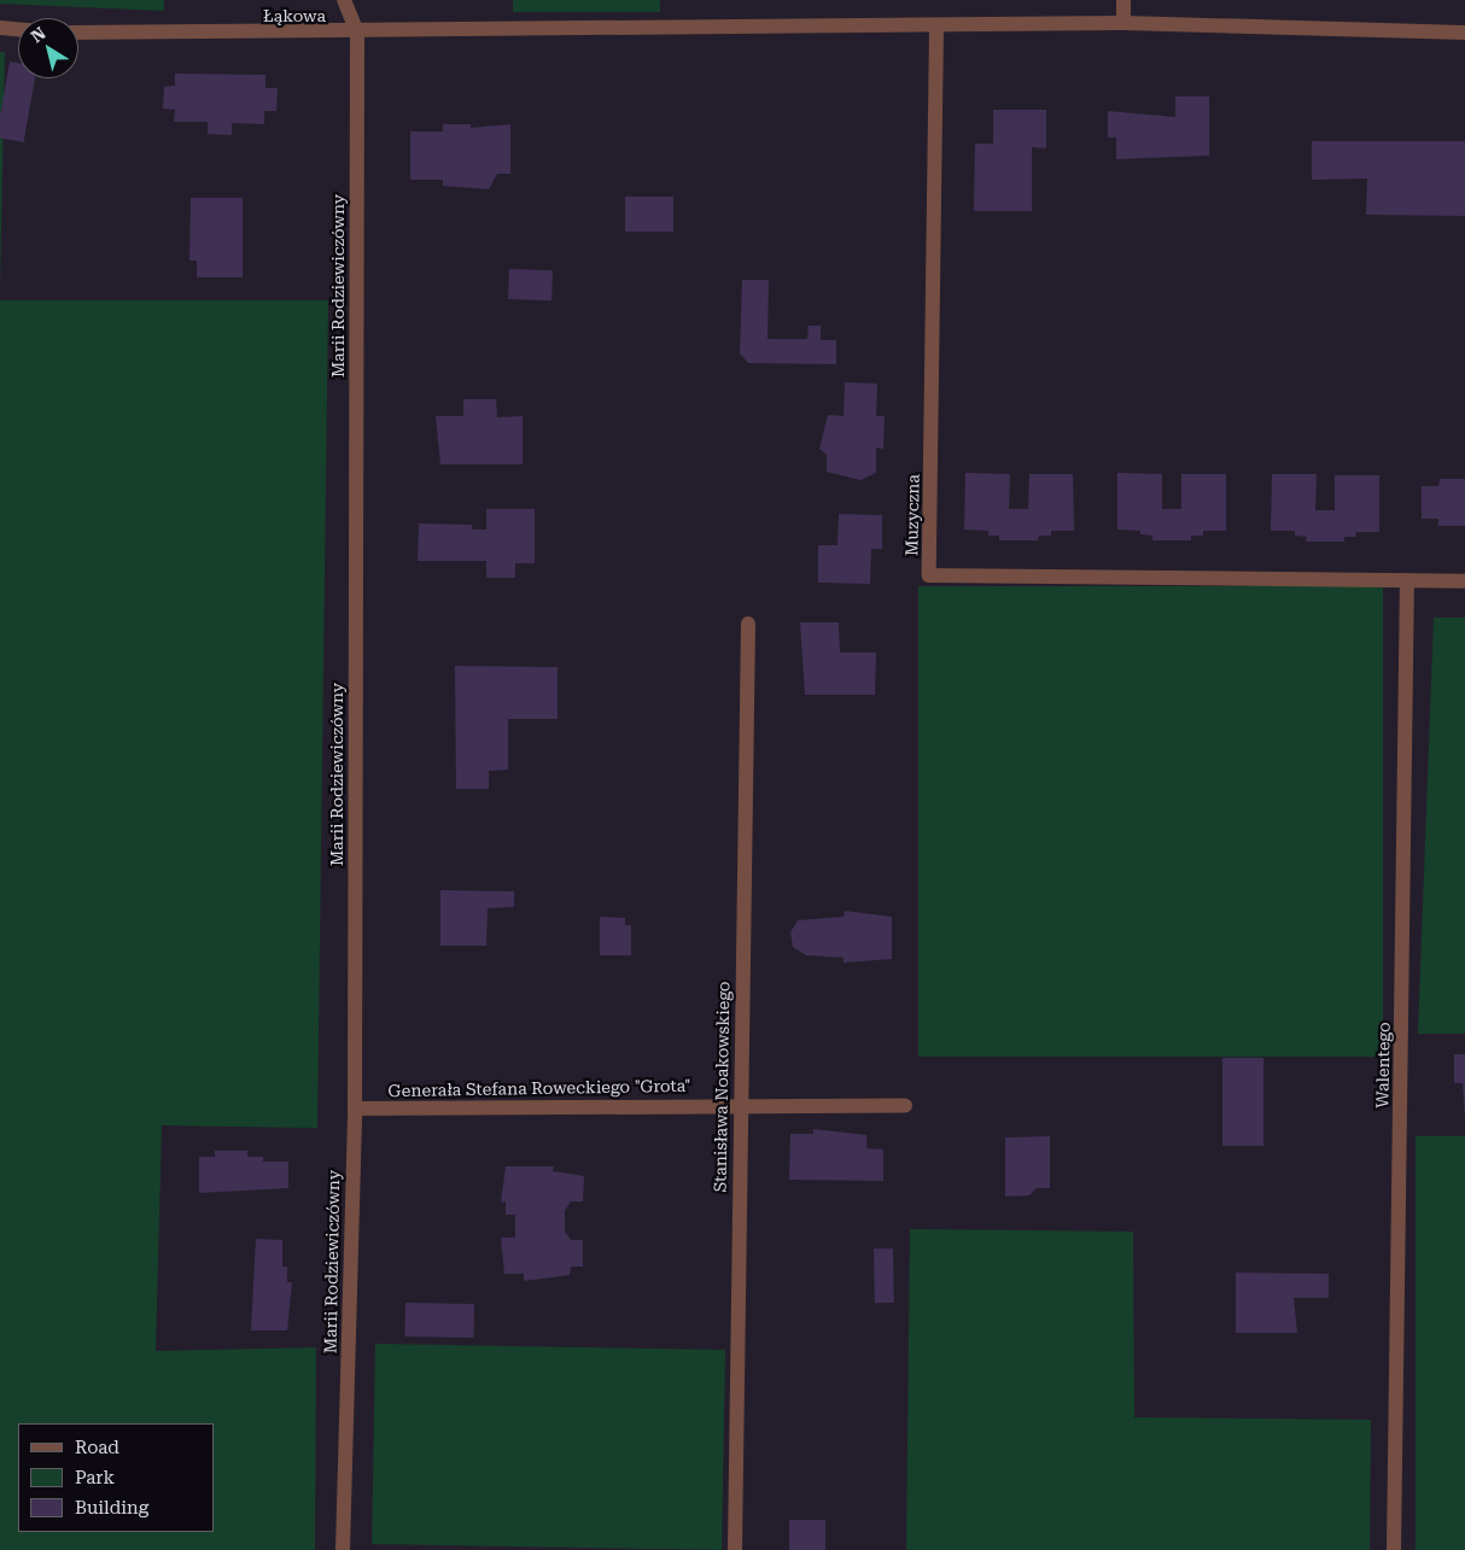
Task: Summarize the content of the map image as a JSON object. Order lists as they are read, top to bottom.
{
  "streets": {
    "street": [
      "Łąkowa",
      "Marii Rodziewiczówny",
      "Muzyczna",
      "Walentego",
      "Stanisława Noakowskiego",
      "Generała Stefana Roweckiego \"Grota\""
    ]
  },
  "crossings": [
    ["Łąkowa", "Marii Rodziewiczówny"],
    ["Łąkowa", "Muzyczna"],
    ["Marii Rodziewiczówny", "Generała Stefana Roweckiego \"Grota\""],
    ["Muzyczna", "Walentego"],
    ["Stanisława Noakowskiego", "Generała Stefana Roweckiego \"Grota\""]
  ],
  "legend": ["Road", "Park", "Building"],
  "north": "top left"
}
